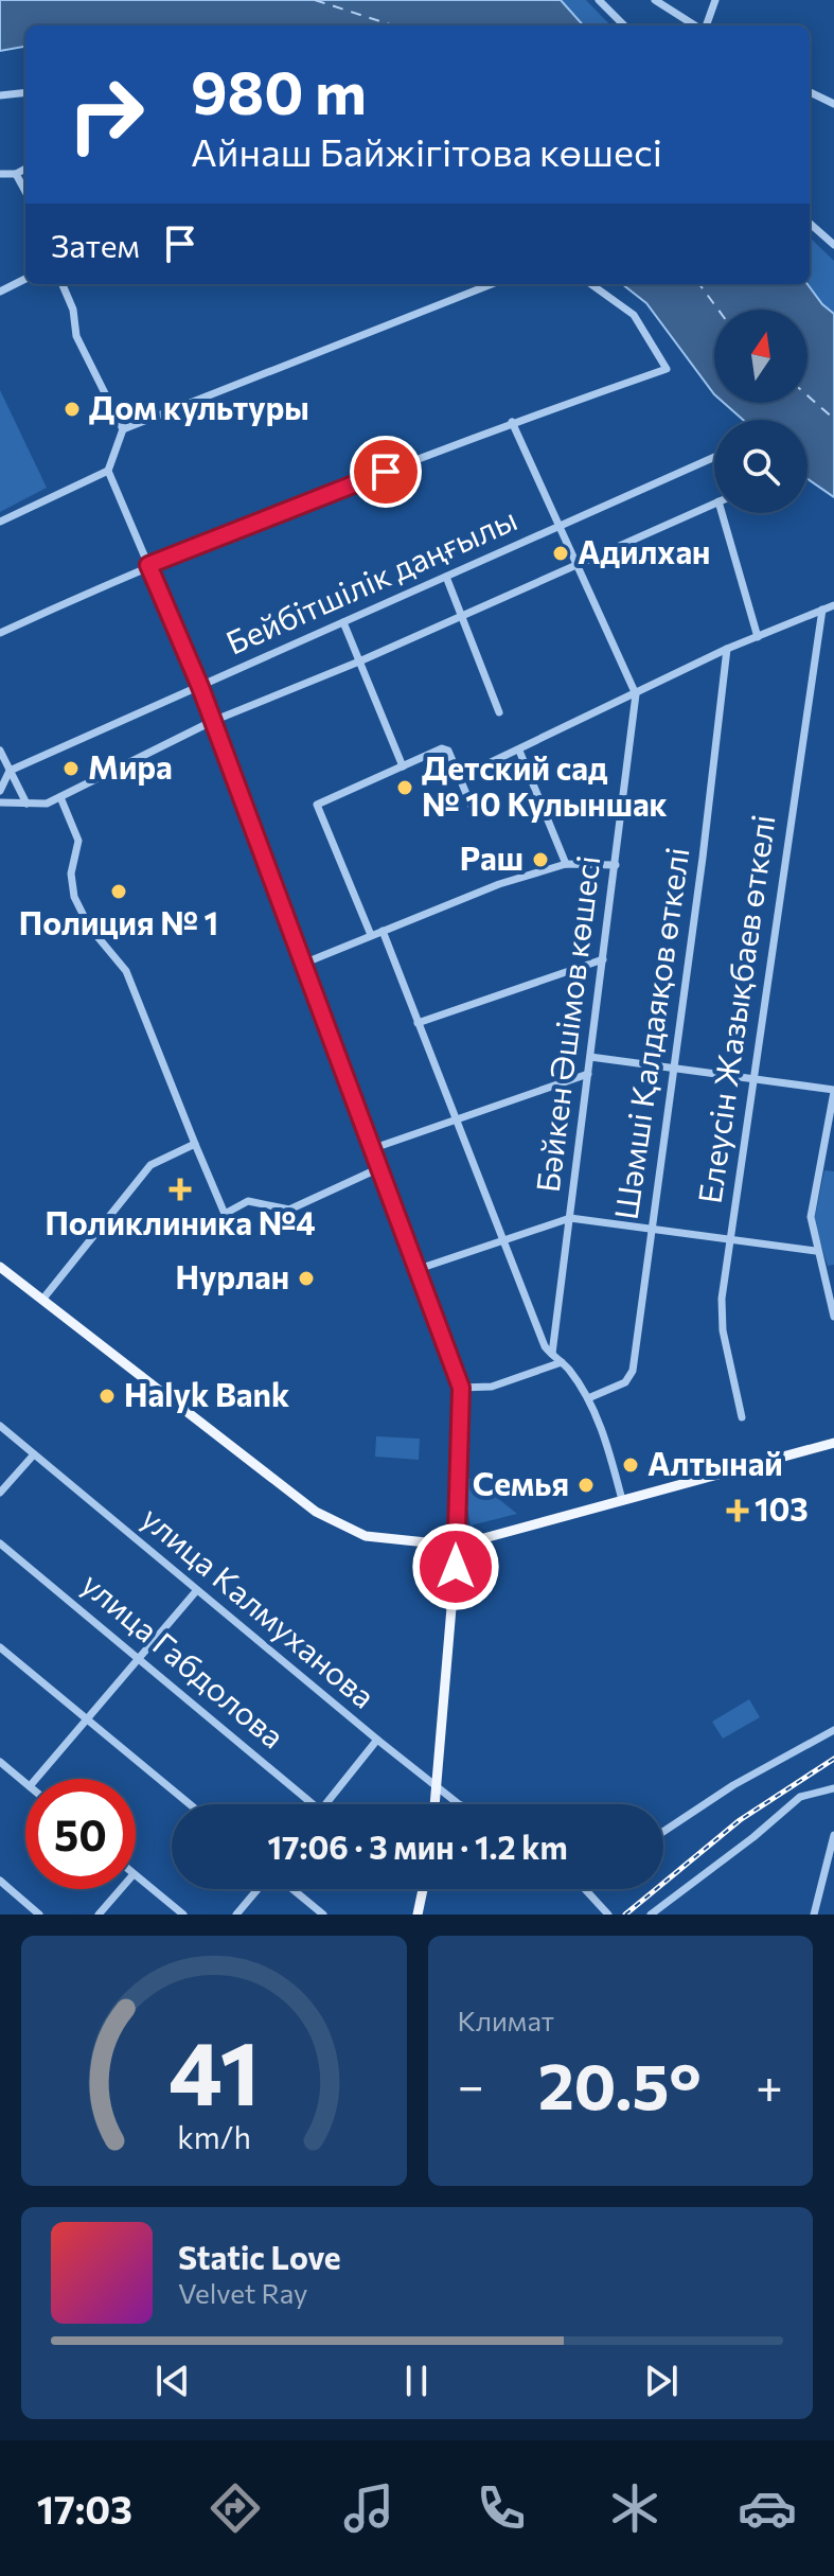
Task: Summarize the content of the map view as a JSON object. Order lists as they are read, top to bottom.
{
  "streets": {
    "street": [
      "Бейбітшілік даңғылы",
      "Елеусін Жазықбаев өткелі",
      "Бәйкен Әшімов көшесі",
      "Шәмші Қалдаяқов өткелі",
      "улица Калмуханова",
      "улица Габдолова"
    ]
  },
  "places": {
    "other": [
      "Дом культуры",
      "Адилхан",
      "Мира",
      "Детский сад № 10 Кулыншак",
      "Раш",
      "Полиция № 1",
      "Нурлан",
      "Halyk Bank",
      "Алтынай",
      "Семья"
    ],
    "health": ["Поликлиника №4", "103"]
  },
  "north": "top",
  "page": {
    "turn": ["980 m", "Айнаш Байжігітова көшесі"],
    "then": "Затем",
    "limit": "50",
    "trip": "17:06 · 3 мин · 1.2 km",
    "tile": "Климат",
    "heat": ["−", "20.5°", "+"],
    "song": ["Static Love", "Velvet Ray"],
    "tabs": "17:03",
    "gauge": ["41", "km/h"]
  }
}
